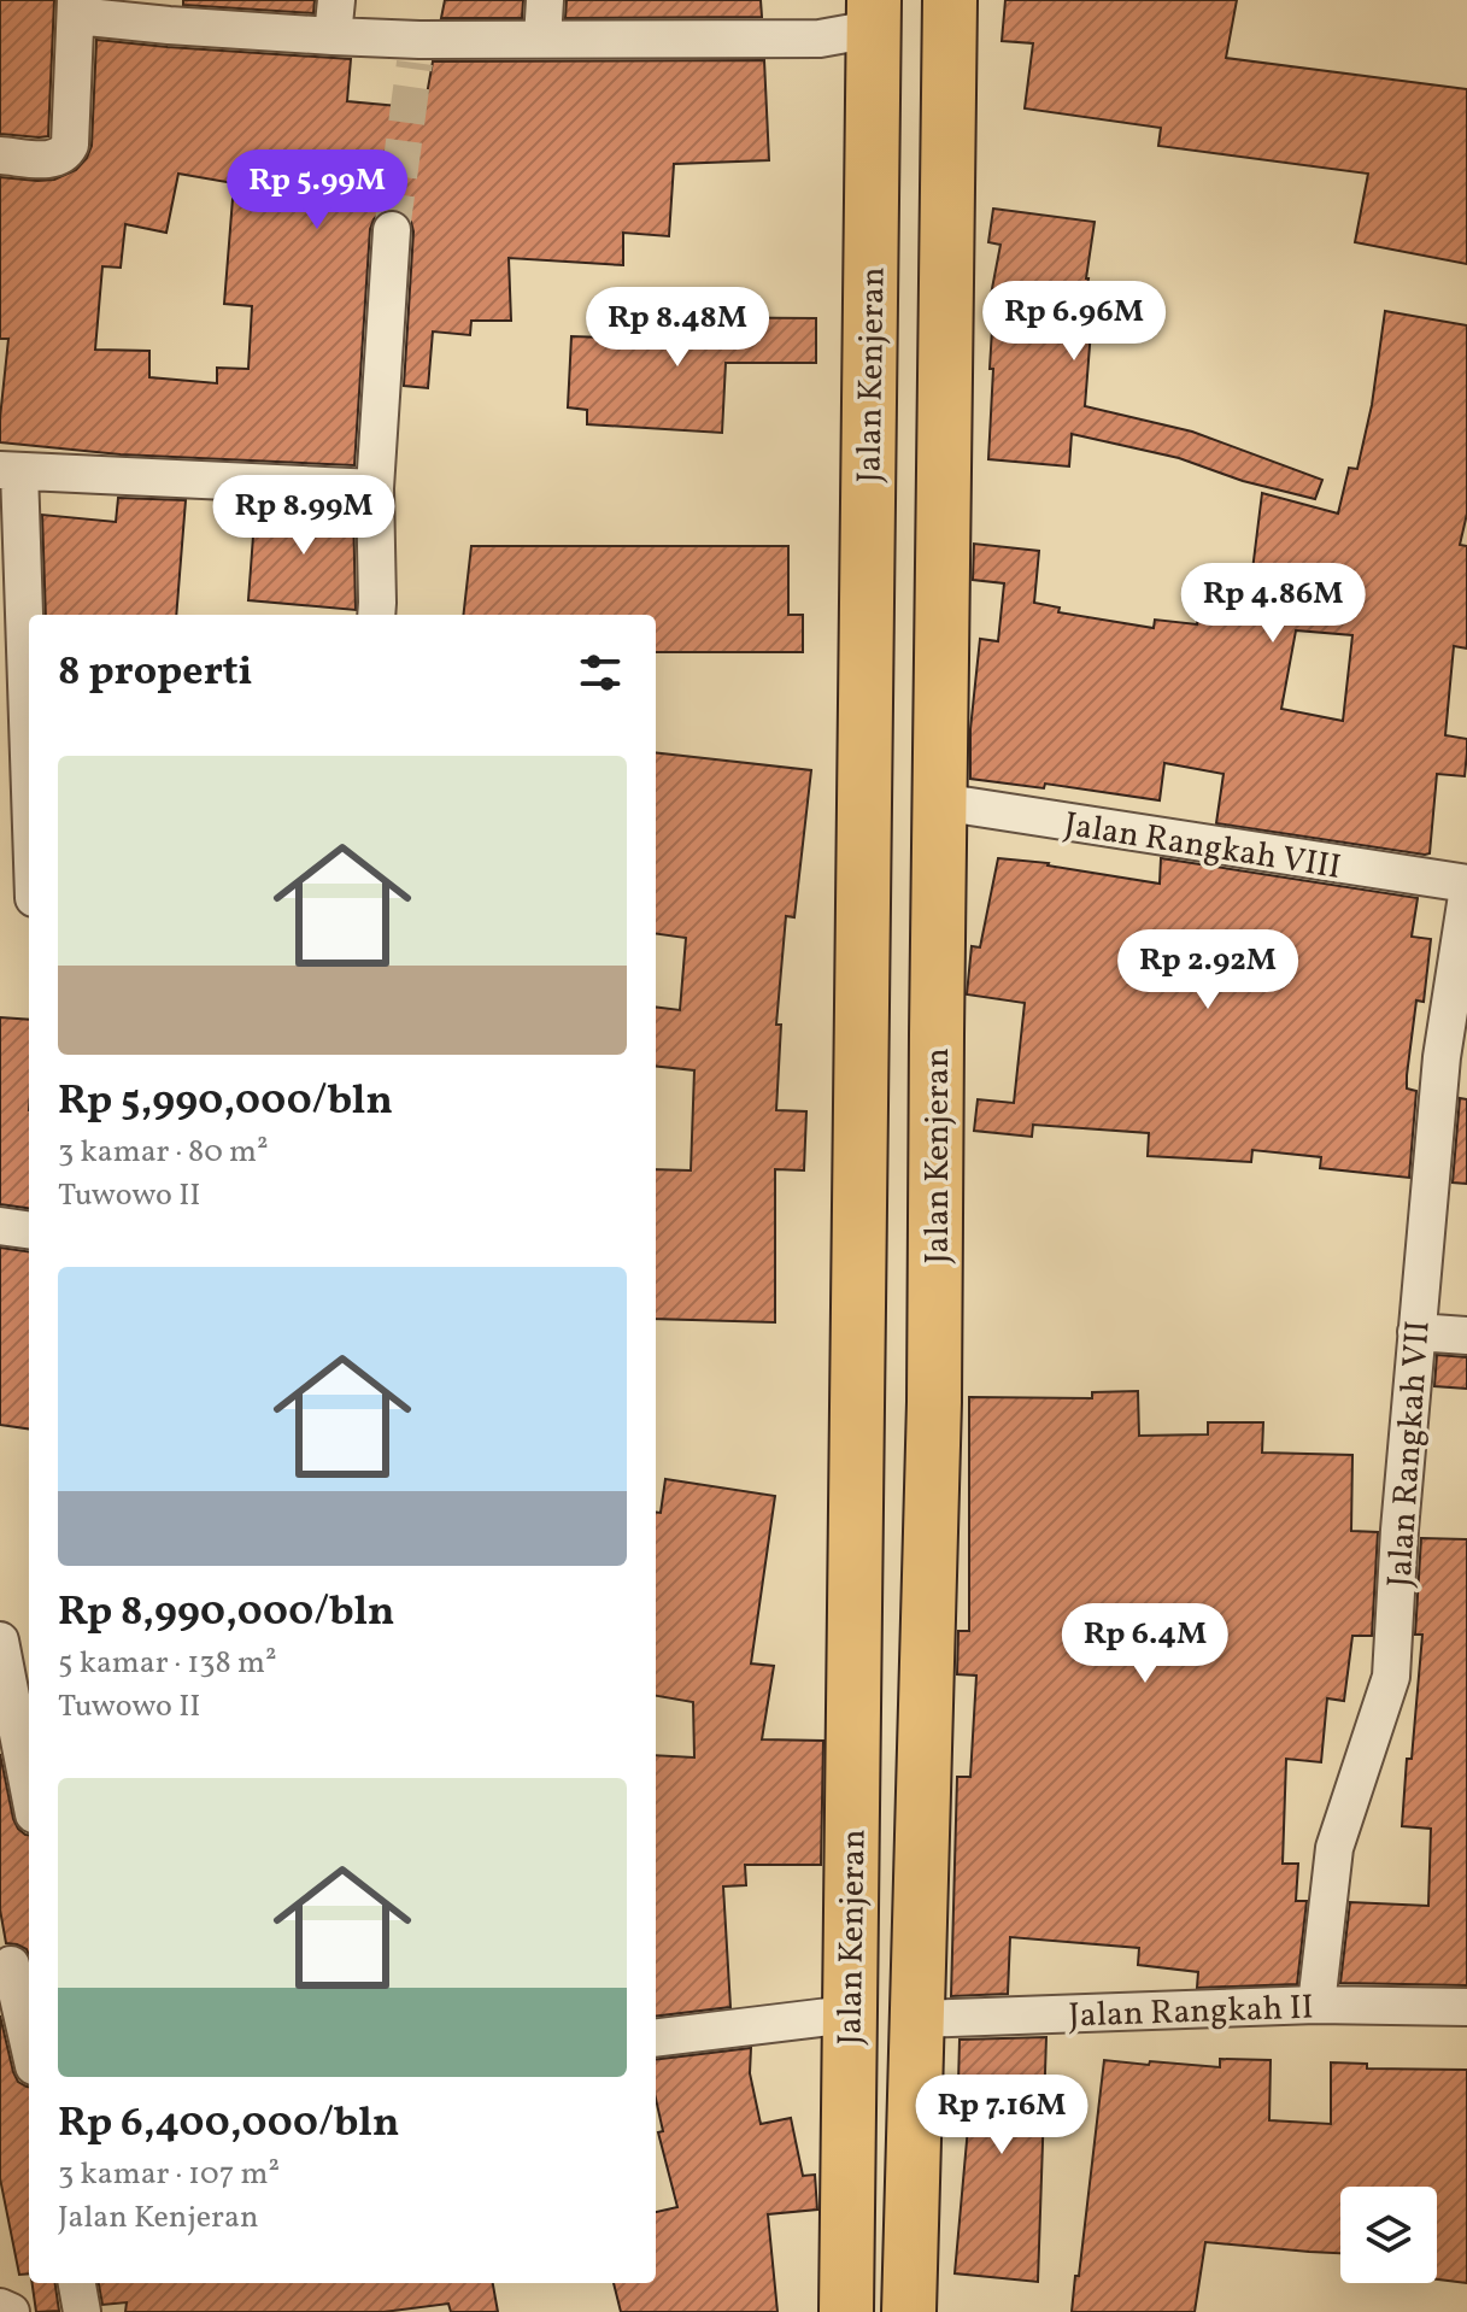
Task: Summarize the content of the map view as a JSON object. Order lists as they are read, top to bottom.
{
  "streets": {
    "highway": ["Jalan Kenjeran"],
    "street": ["Jalan Rangkah VIII", "Jalan Rangkah VII", "Jalan Rangkah II"]
  },
  "crossings": [
    ["Jalan Kenjeran", "Jalan Rangkah VIII"],
    ["Jalan Kenjeran", "Jalan Rangkah II"],
    ["Jalan Rangkah VII", "Jalan Rangkah II"]
  ],
  "page": {
    "price": [
      "Rp 5.99M",
      "Rp 6.96M",
      "Rp 8.48M",
      "Rp 8.99M",
      "Rp 4.86M",
      "Rp 2.92M",
      "Rp 6.4M",
      "Rp 7.16M"
    ],
    "heading": "8 properti",
    "list": [
      {
        "name": "Rp 5,990,000/bln",
        "note": "3 kamar · 80 m² · Tuwowo II"
      },
      {
        "name": "Rp 8,990,000/bln",
        "note": "5 kamar · 138 m² · Tuwowo II"
      },
      {
        "name": "Rp 6,400,000/bln",
        "note": "3 kamar · 107 m² · Jalan Kenjeran"
      }
    ]
  }
}
